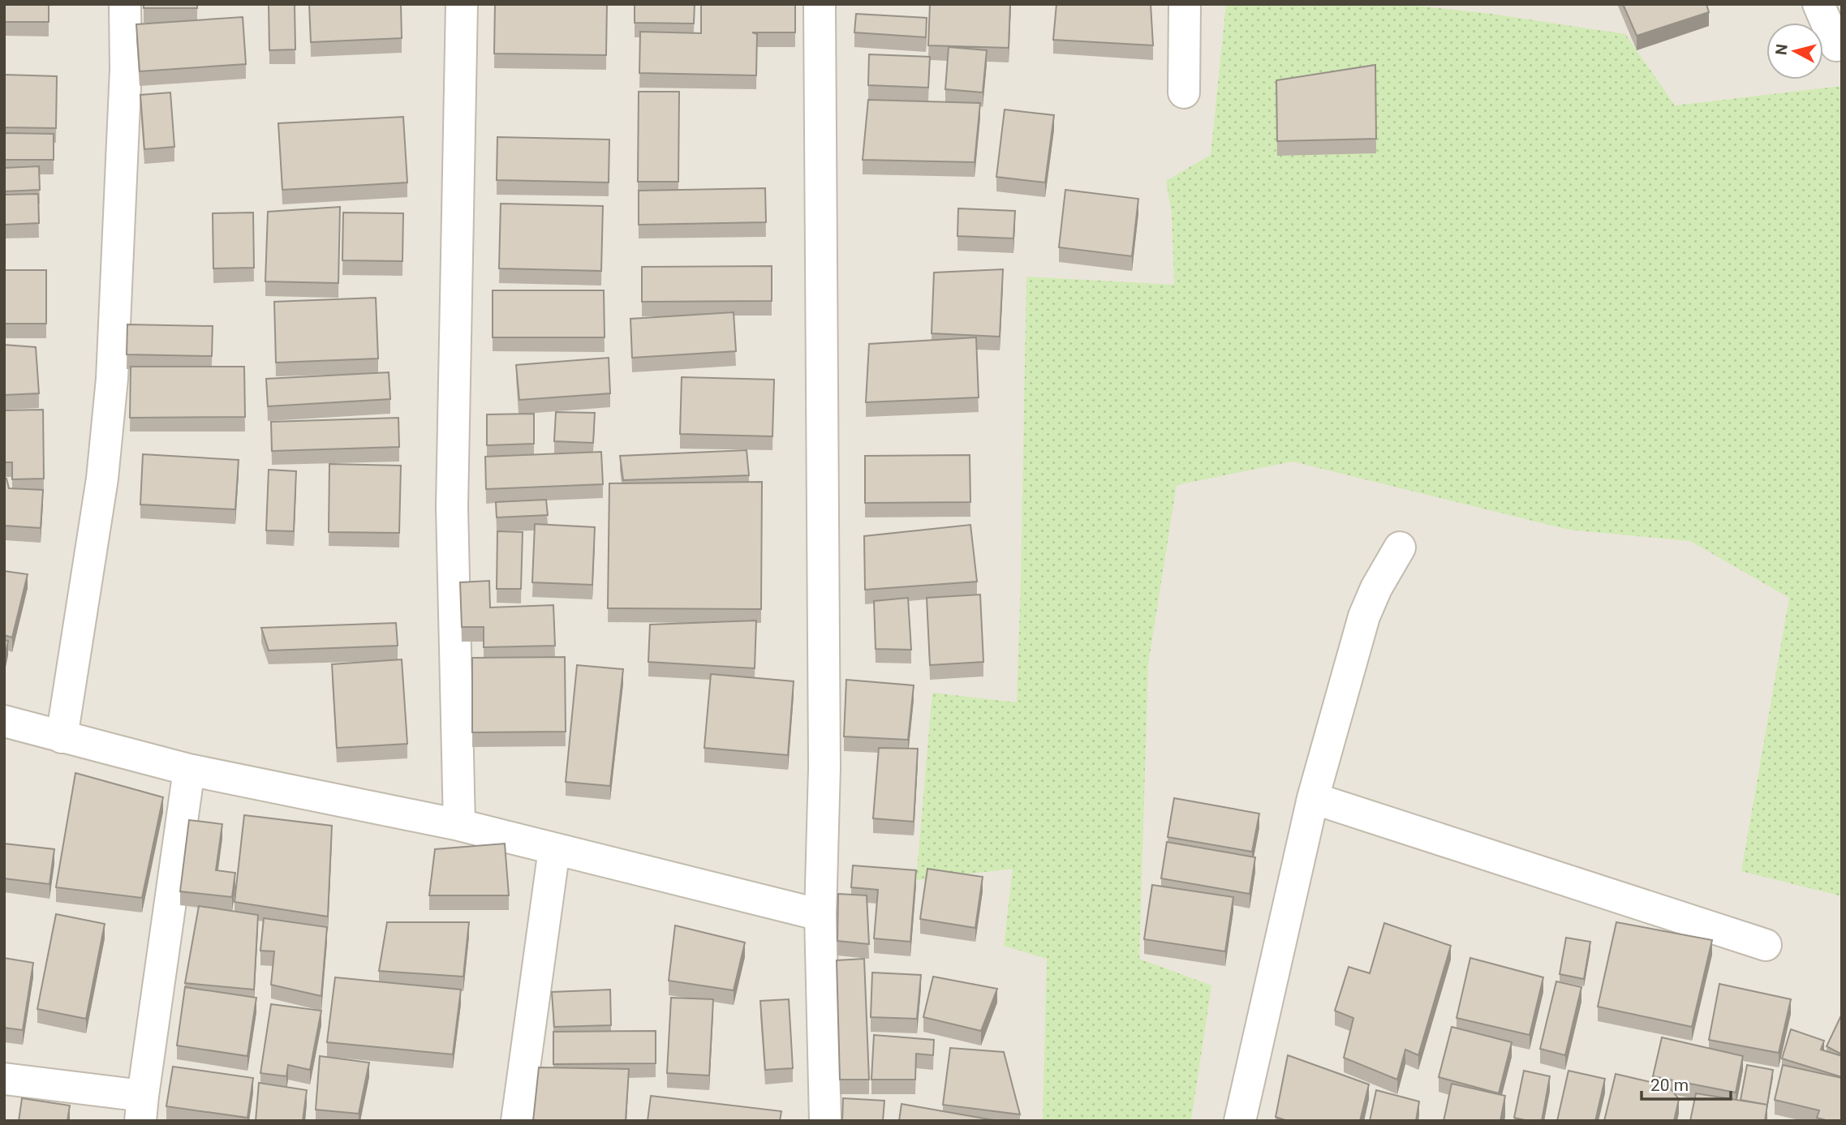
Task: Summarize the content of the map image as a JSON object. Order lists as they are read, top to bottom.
{
  "scale_bar": "20 m",
  "north": "left"
}
